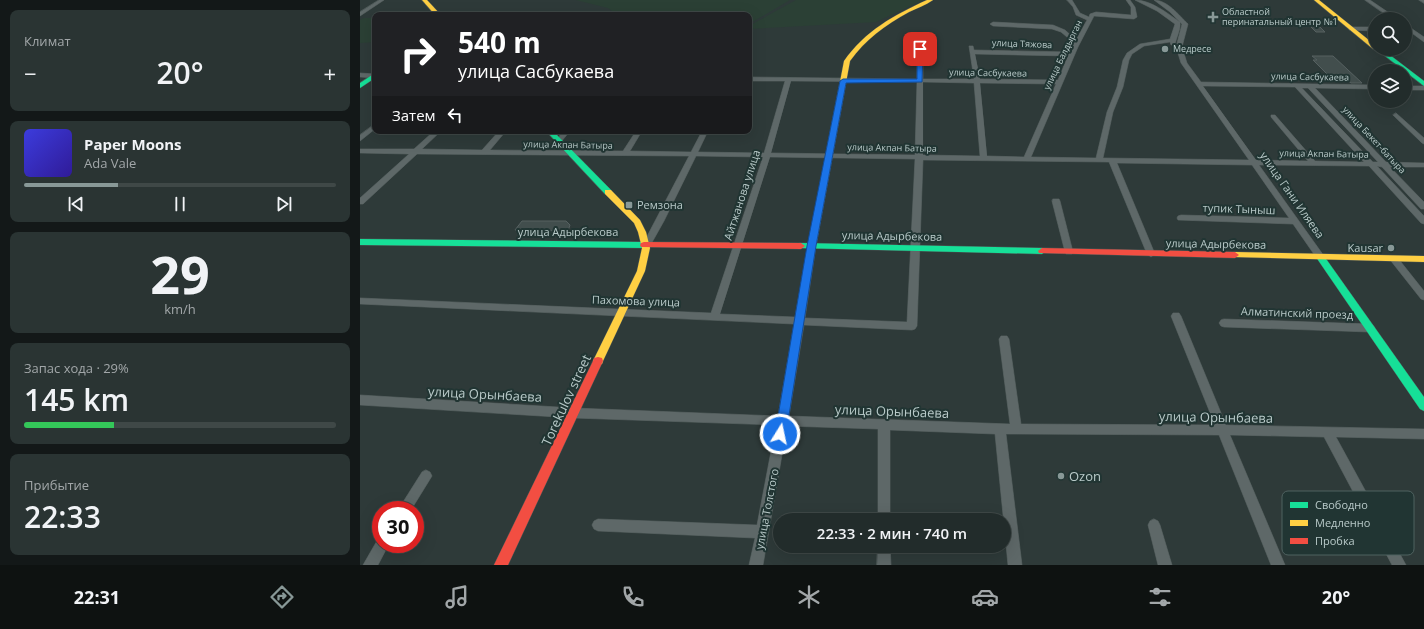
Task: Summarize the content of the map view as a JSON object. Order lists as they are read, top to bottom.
{
  "streets": {
    "main road": [
      "улица Гани Иляева",
      "улица Адырбекова",
      "Torekulov street",
      "улица Толстого"
    ],
    "street": [
      "улица Тяжова",
      "улица Балдырган",
      "улица Сасбукаева",
      "улица Бекет-батыра",
      "улица Акпан Батыра",
      "Айтжанова улица",
      "тупик Тыныш",
      "Пахомова улица",
      "Алматинский проезд",
      "улица Орынбаева"
    ]
  },
  "crossings": [
    ["улица Тяжова", "улица Балдырган"],
    ["улица Тяжова", "улица Сасбукаева"],
    ["улица Балдырган", "улица Сасбукаева"],
    ["улица Балдырган", "улица Акпан Батыра"],
    ["улица Сасбукаева", "улица Бекет-батыра"],
    ["улица Сасбукаева", "Айтжанова улица"],
    ["улица Сасбукаева", "улица Гани Иляева"],
    ["улица Сасбукаева", "улица Толстого"],
    ["улица Бекет-батыра", "улица Акпан Батыра"],
    ["улица Акпан Батыра", "Айтжанова улица"],
    ["улица Акпан Батыра", "улица Гани Иляева"],
    ["улица Акпан Батыра", "улица Толстого"],
    ["Айтжанова улица", "улица Адырбекова"],
    ["Айтжанова улица", "Пахомова улица"],
    ["улица Гани Иляева", "тупик Тыныш"],
    ["улица Гани Иляева", "улица Адырбекова"],
    ["улица Гани Иляева", "Алматинский проезд"],
    ["улица Адырбекова", "Пахомова улица"],
    ["улица Адырбекова", "Torekulov street"],
    ["улица Адырбекова", "улица Толстого"],
    ["Пахомова улица", "Torekulov street"],
    ["Пахомова улица", "улица Толстого"],
    ["улица Орынбаева", "Torekulov street"],
    ["улица Орынбаева", "улица Толстого"]
  ],
  "places": {
    "health": ["Областной перинатальный центр №1"],
    "other": ["Медресе", "Kausar", "Ozon"],
    "transit": ["Ремзона"]
  },
  "legend": ["Свободно", "Медленно", "Пробка"],
  "page": {
    "tile": [
      "Климат",
      ["29", "km/h"],
      ["Запас хода · 29%", "145 km"],
      ["Прибытие", "22:33"]
    ],
    "turn": ["540 m", "улица Сасбукаева"],
    "heat": ["−", "20°", "+"],
    "then": "Затем",
    "song": ["Paper Moons", "Ada Vale"],
    "limit": "30",
    "trip": "22:33 · 2 мин · 740 m",
    "tabs": ["22:31", "20°"]
  }
}
